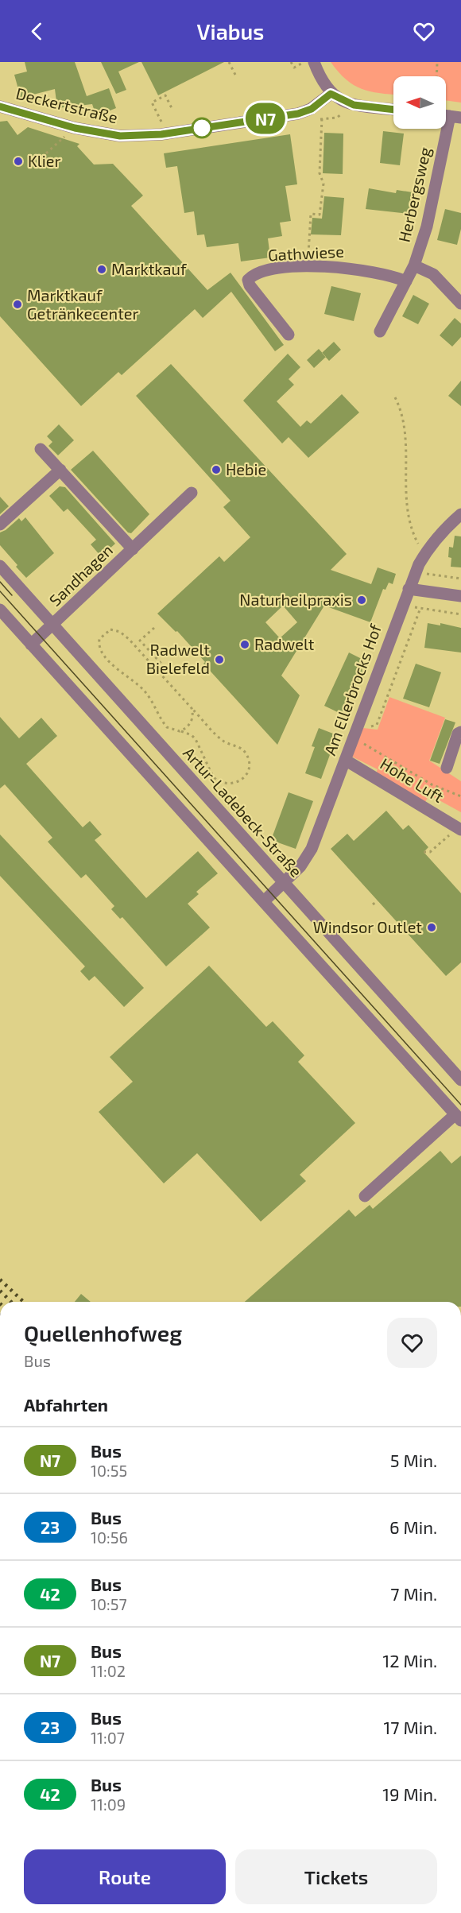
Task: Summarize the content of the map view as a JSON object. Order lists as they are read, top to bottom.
{
  "streets": {
    "street": [
      "Deckertstraße",
      "Herbergsweg",
      "Gathwiese",
      "Sandhagen",
      "Am Ellerbrocks Hof",
      "Hohe Luft",
      "Artur-Ladebeck-Straße"
    ]
  },
  "crossings": [
    ["Herbergsweg", "Gathwiese"],
    ["Sandhagen", "Artur-Ladebeck-Straße"],
    ["Am Ellerbrocks Hof", "Hohe Luft"],
    ["Am Ellerbrocks Hof", "Artur-Ladebeck-Straße"]
  ],
  "places": [
    "Klier",
    "Marktkauf",
    "Marktkauf Getränkecenter",
    "Hebie",
    "Naturheilpraxis",
    "Radwelt",
    "Radwelt Bielefeld",
    "Windsor Outlet"
  ],
  "lines": ["bus line N7"],
  "north": "left",
  "page": {
    "header": "Viabus",
    "on_map": "N7",
    "heading": [
      ["Quellenhofweg", "Bus"],
      "Abfahrten"
    ],
    "list": [
      {
        "mark": "N7",
        "name": "Bus",
        "note": "10:55",
        "value": "5 Min."
      },
      {
        "mark": "23",
        "name": "Bus",
        "note": "10:56",
        "value": "6 Min."
      },
      {
        "mark": "42",
        "name": "Bus",
        "note": "10:57",
        "value": "7 Min."
      },
      {
        "mark": "N7",
        "name": "Bus",
        "note": "11:02",
        "value": "12 Min."
      },
      {
        "mark": "23",
        "name": "Bus",
        "note": "11:07",
        "value": "17 Min."
      },
      {
        "mark": "42",
        "name": "Bus",
        "note": "11:09",
        "value": "19 Min."
      }
    ],
    "buttons": ["Route", "Tickets"]
  }
}
